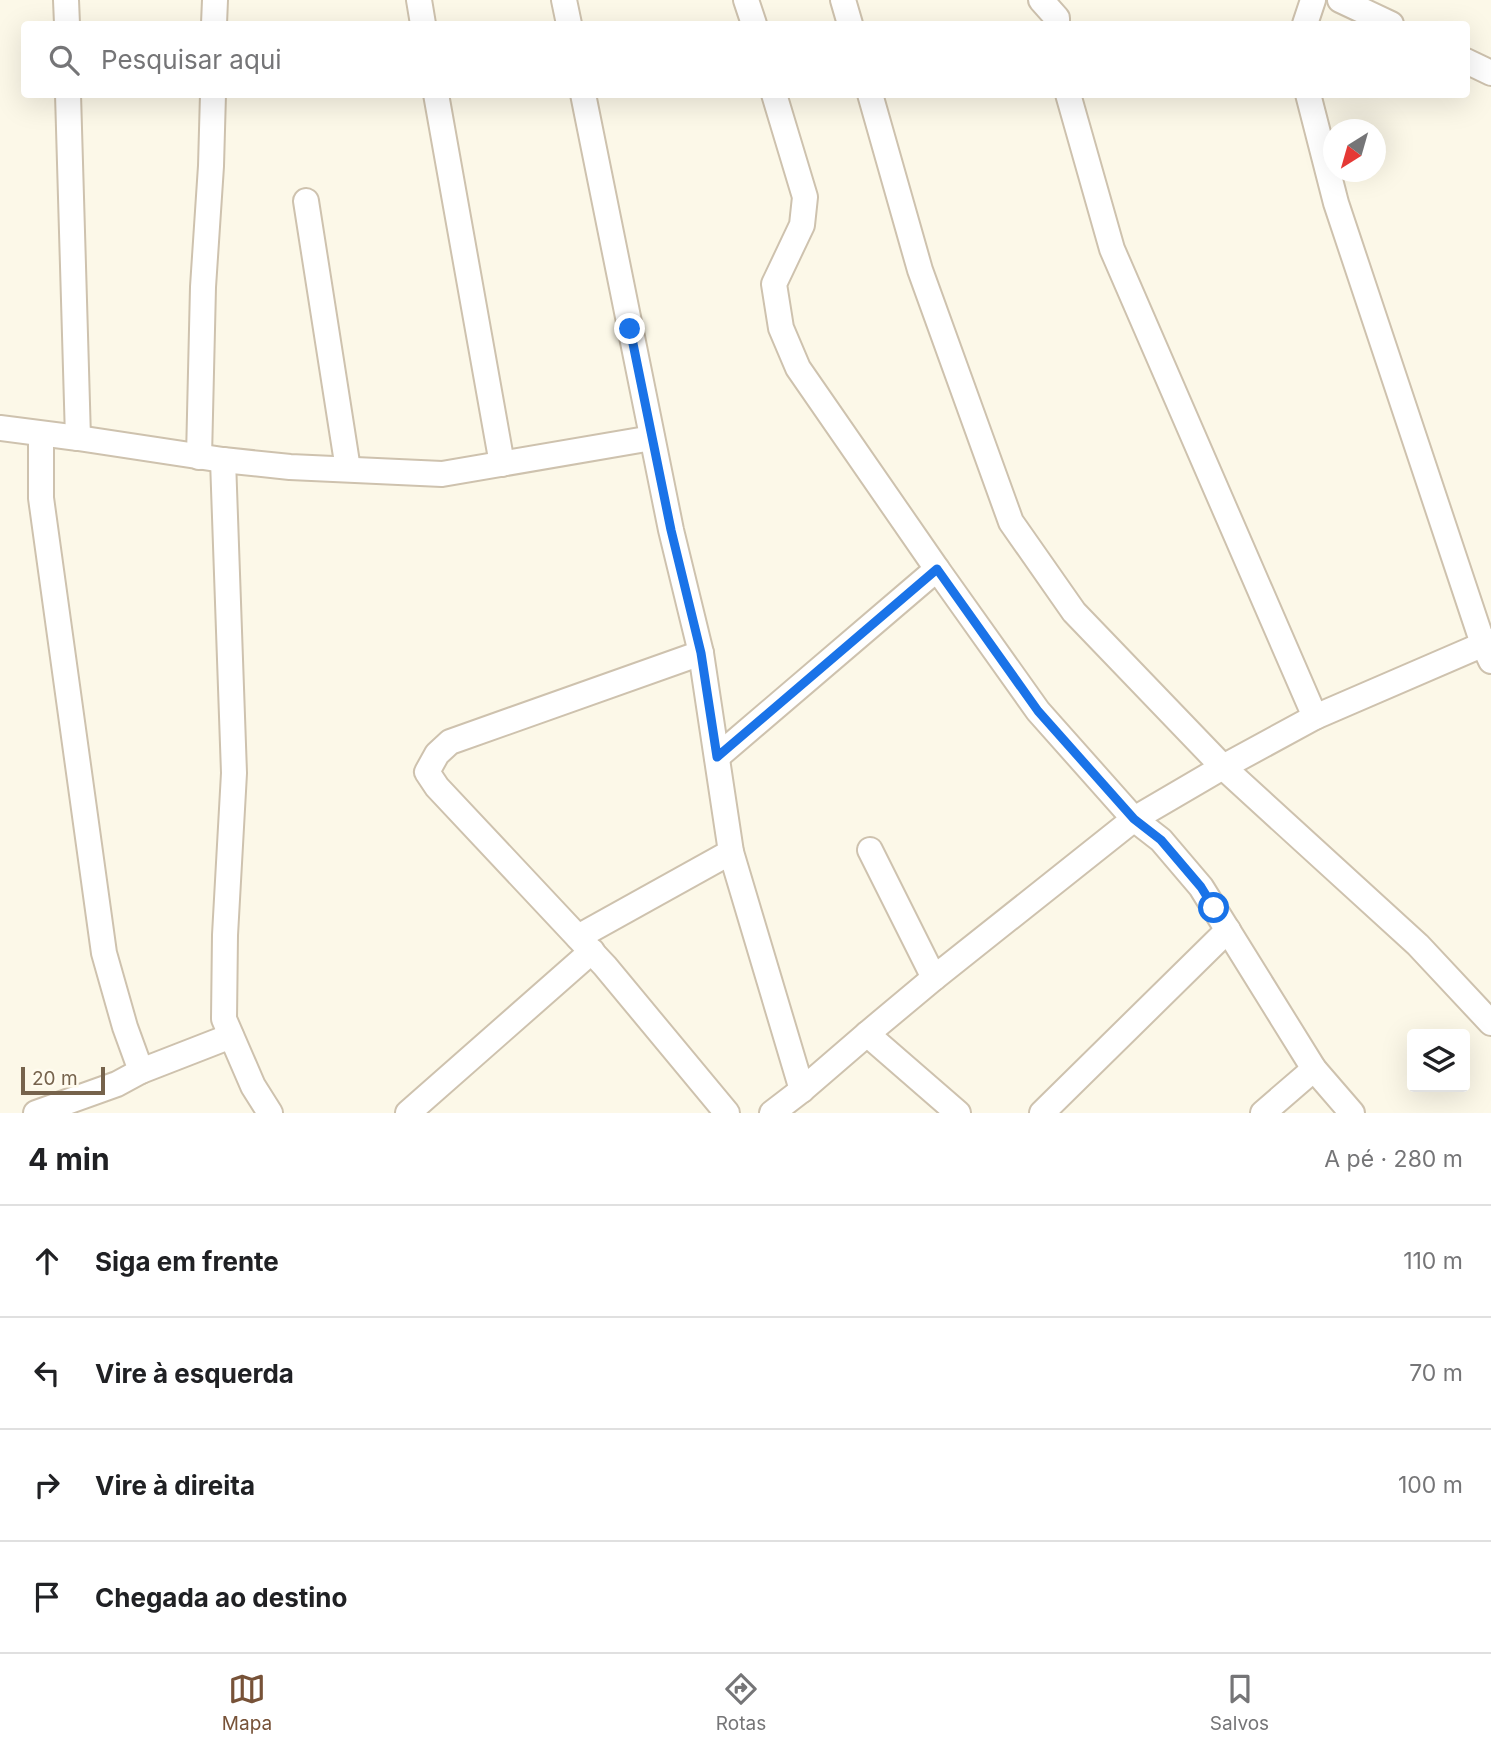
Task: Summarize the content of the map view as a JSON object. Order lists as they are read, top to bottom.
{
  "scale_bar": "20 m",
  "north": "bottom left",
  "page": {
    "search": "Pesquisar aqui",
    "scale": "20 m",
    "heading": ["4 min", "A pé · 280 m"],
    "list": [
      ["Siga em frente", "110 m"],
      ["Vire à esquerda", "70 m"],
      ["Vire à direita", "100 m"],
      "Chegada ao destino"
    ],
    "nav": ["Mapa", "Rotas", "Salvos"]
  }
}
